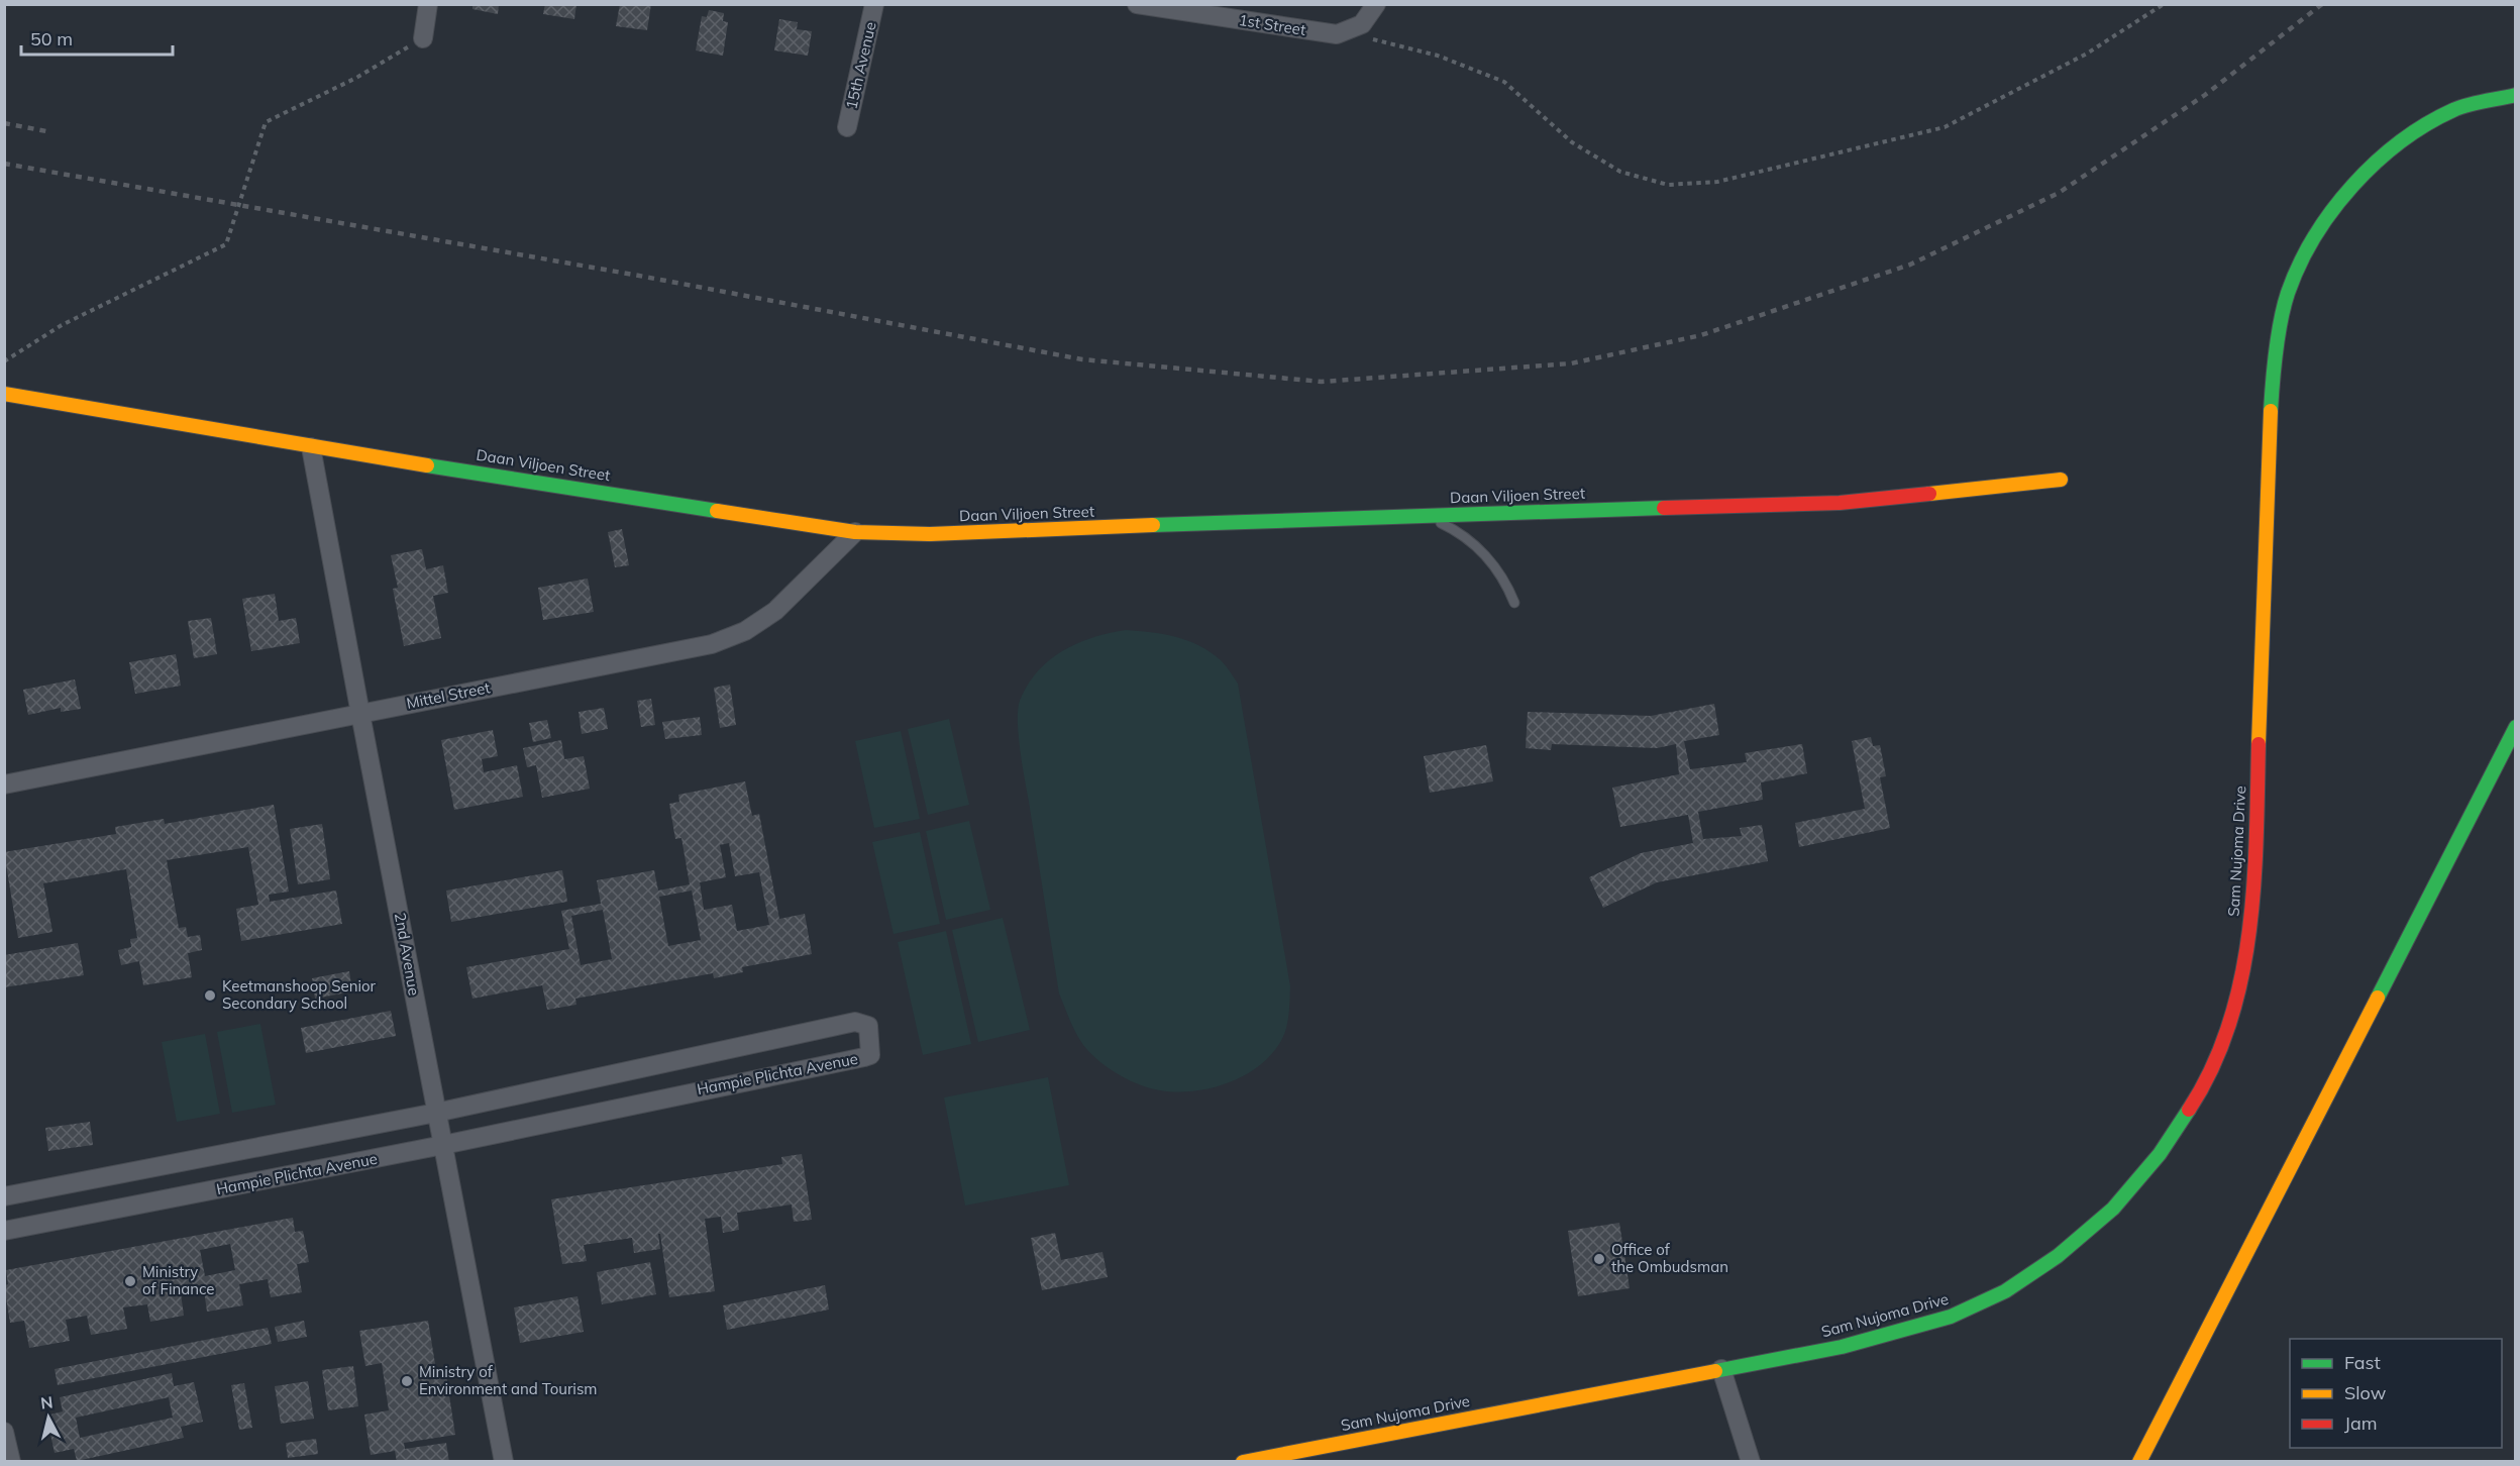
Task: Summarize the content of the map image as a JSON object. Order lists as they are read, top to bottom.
{
  "streets": {
    "main road": ["Daan Viljoen Street", "Sam Nujoma Drive"],
    "street": [
      "1st Street",
      "15th Avenue",
      "Mittel Street",
      "2nd Avenue",
      "Hampie Plichta Avenue"
    ]
  },
  "crossings": [
    ["Daan Viljoen Street", "Mittel Street"],
    ["Daan Viljoen Street", "2nd Avenue"],
    ["Mittel Street", "2nd Avenue"],
    ["2nd Avenue", "Hampie Plichta Avenue"]
  ],
  "places": [
    "Keetmanshoop Senior Secondary School",
    "Office of the Ombudsman",
    "Ministry of Finance",
    "Ministry of Environment and Tourism"
  ],
  "legend": ["Fast", "Slow", "Jam"],
  "scale_bar": "50 m",
  "north": "top"
}
